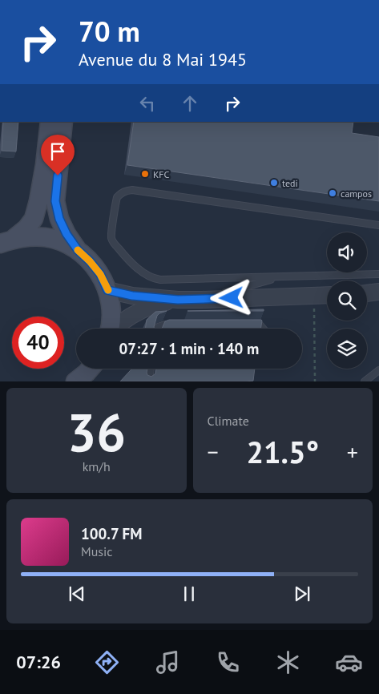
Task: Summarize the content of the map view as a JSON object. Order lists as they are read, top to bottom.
{
  "places": ["KFC", "tedi", "campos"],
  "page": {
    "turn": ["70 m", "Avenue du 8 Mai 1945"],
    "limit": "40",
    "trip": "07:27 · 1 min · 140 m",
    "tile": [
      ["36", "km/h"],
      "Climate"
    ],
    "heat": ["−", "21.5°", "+"],
    "song": ["100.7 FM", "Music"],
    "tabs": "07:26"
  }
}
